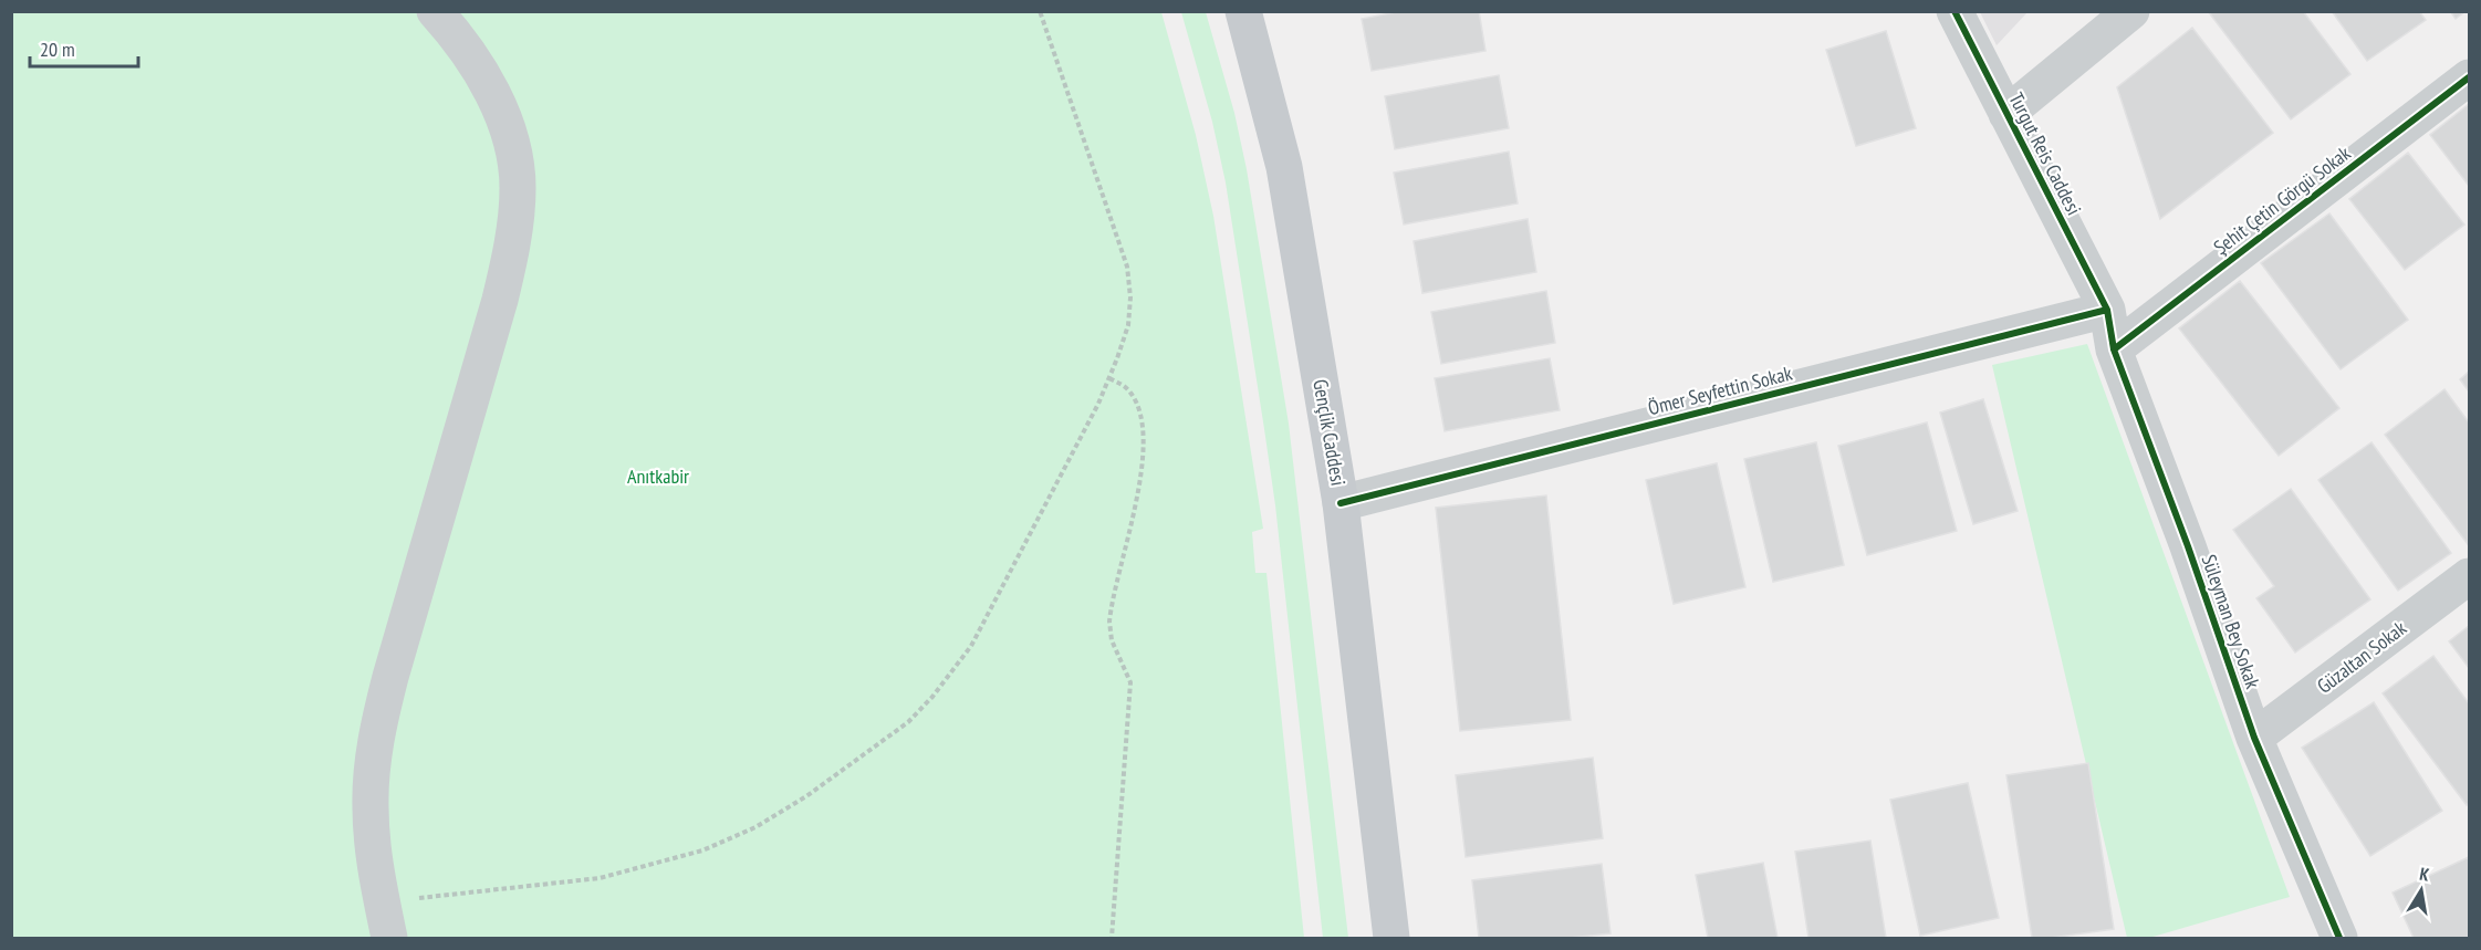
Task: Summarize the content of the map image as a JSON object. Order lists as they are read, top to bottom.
{
  "streets": {
    "main road": ["Gençlik Caddesi"],
    "street": [
      "Turgut Reis Caddesi",
      "Şehit Çetin Görgü Sokak",
      "Ömer Seyfettin Sokak",
      "Süleyman Bey Sokak",
      "Güzaltan Sokak"
    ]
  },
  "crossings": [
    ["Turgut Reis Caddesi", "Ömer Seyfettin Sokak"],
    ["Turgut Reis Caddesi", "Süleyman Bey Sokak"],
    ["Şehit Çetin Görgü Sokak", "Süleyman Bey Sokak"],
    ["Ömer Seyfettin Sokak", "Gençlik Caddesi"],
    ["Ömer Seyfettin Sokak", "Süleyman Bey Sokak"],
    ["Süleyman Bey Sokak", "Güzaltan Sokak"]
  ],
  "parks": ["Anıtkabir"],
  "scale_bar": "20 m",
  "north": "top"
}
